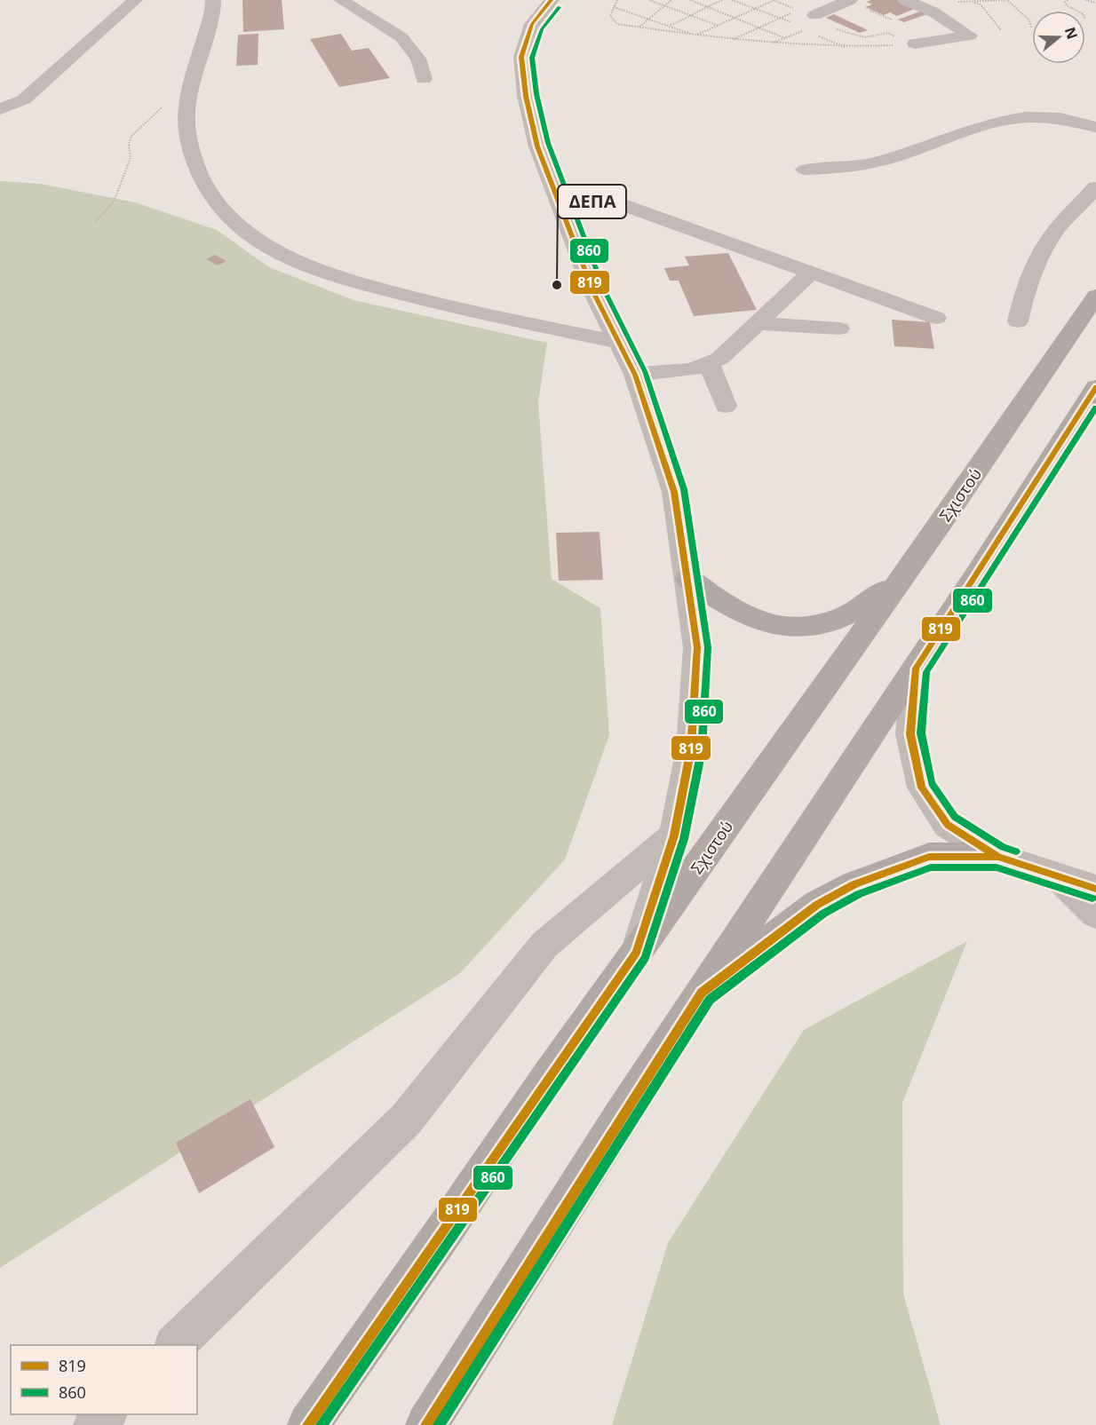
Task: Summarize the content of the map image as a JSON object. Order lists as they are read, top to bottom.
{
  "streets": {
    "main road": ["Σχιστού"]
  },
  "places": ["ΔΕΠΑ"],
  "lines": ["transit line 819", "transit line 860"],
  "legend": ["819", "860"],
  "north": "right"
}
